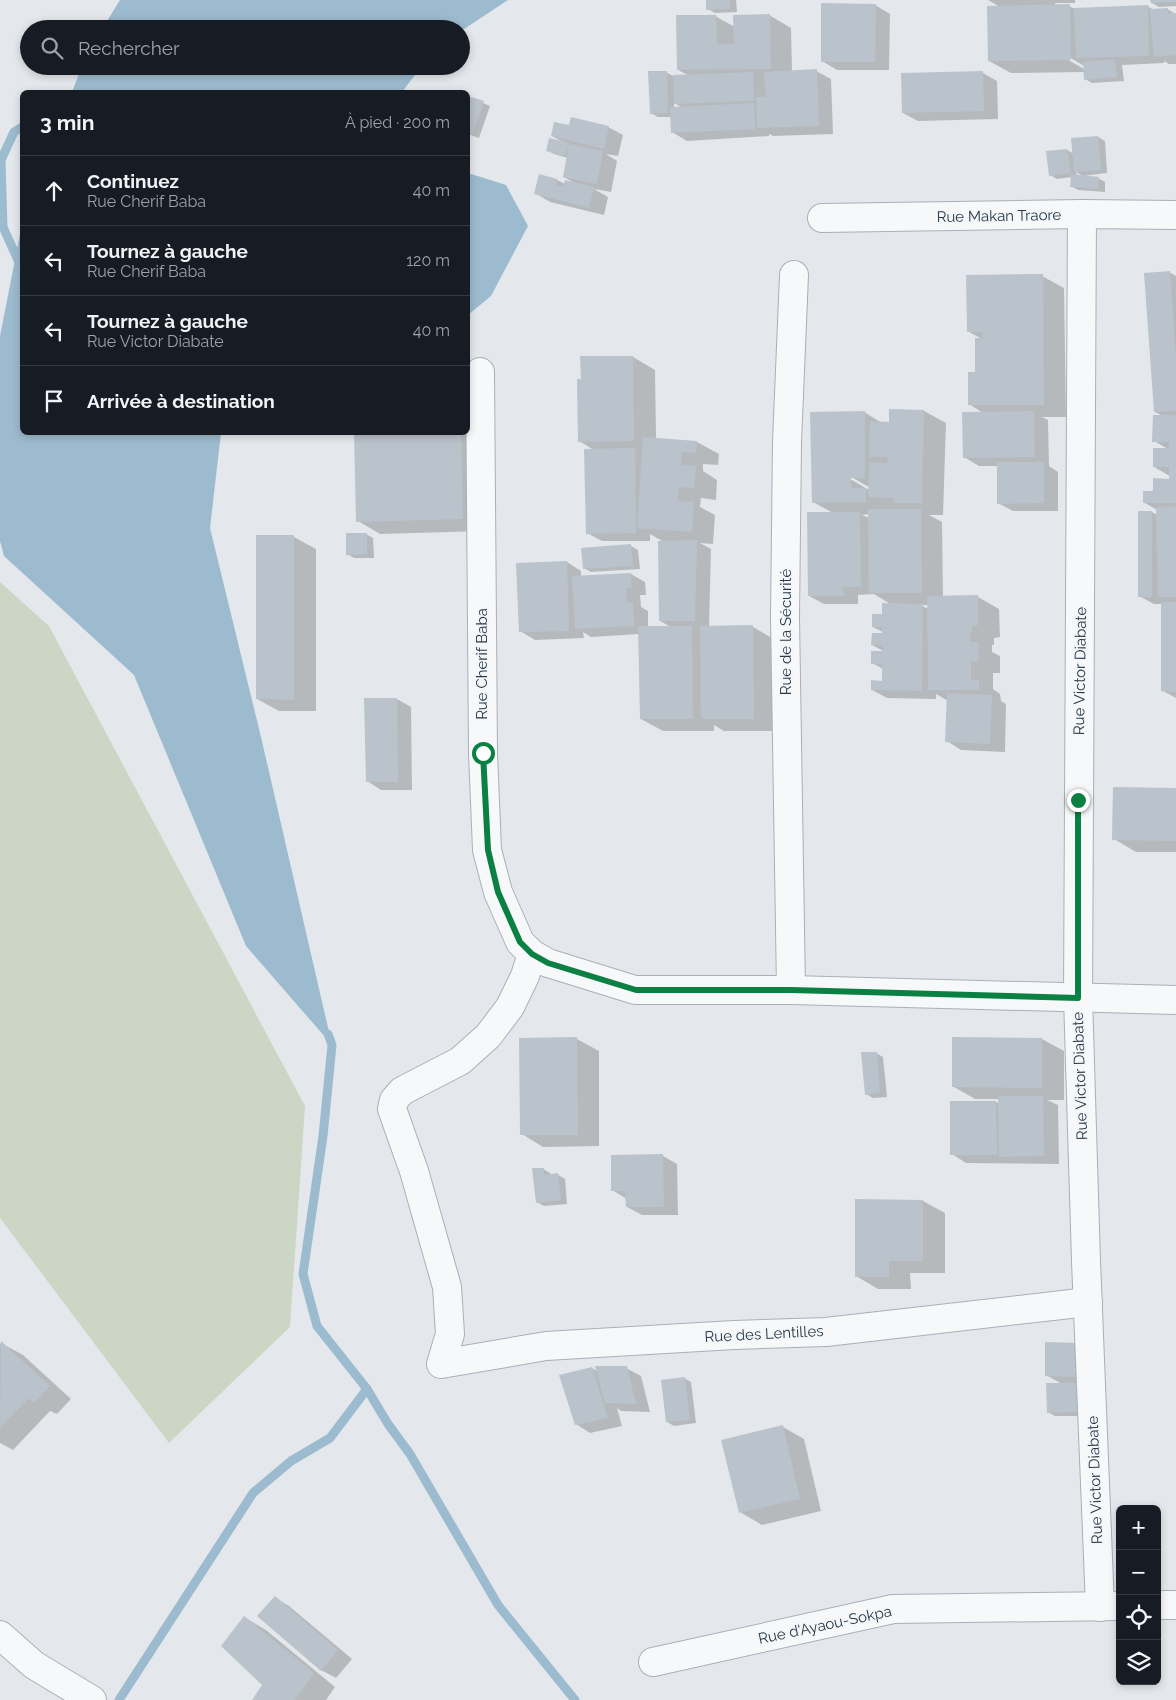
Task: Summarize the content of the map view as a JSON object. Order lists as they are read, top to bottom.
{
  "streets": {
    "street": [
      "Rue Makan Traore",
      "Rue de la Sécurité",
      "Rue Cherif Baba",
      "Rue Victor Diabate",
      "Rue des Lentilles",
      "Rue d'Ayaou-Sokpa"
    ]
  },
  "crossings": [
    ["Rue Makan Traore", "Rue Victor Diabate"],
    ["Rue de la Sécurité", "Rue Cherif Baba"],
    ["Rue Cherif Baba", "Rue Victor Diabate"],
    ["Rue Cherif Baba", "Rue des Lentilles"],
    ["Rue Victor Diabate", "Rue des Lentilles"],
    ["Rue Victor Diabate", "Rue d'Ayaou-Sokpa"]
  ],
  "page": {
    "search": "Rechercher",
    "heading": ["3 min", "À pied · 200 m"],
    "list": [
      ["Continuez", "Rue Cherif Baba", "40 m"],
      ["Tournez à gauche", "Rue Cherif Baba", "120 m"],
      ["Tournez à gauche", "Rue Victor Diabate", "40 m"],
      "Arrivée à destination"
    ],
    "map_buttons": ["+", "−"]
  }
}
